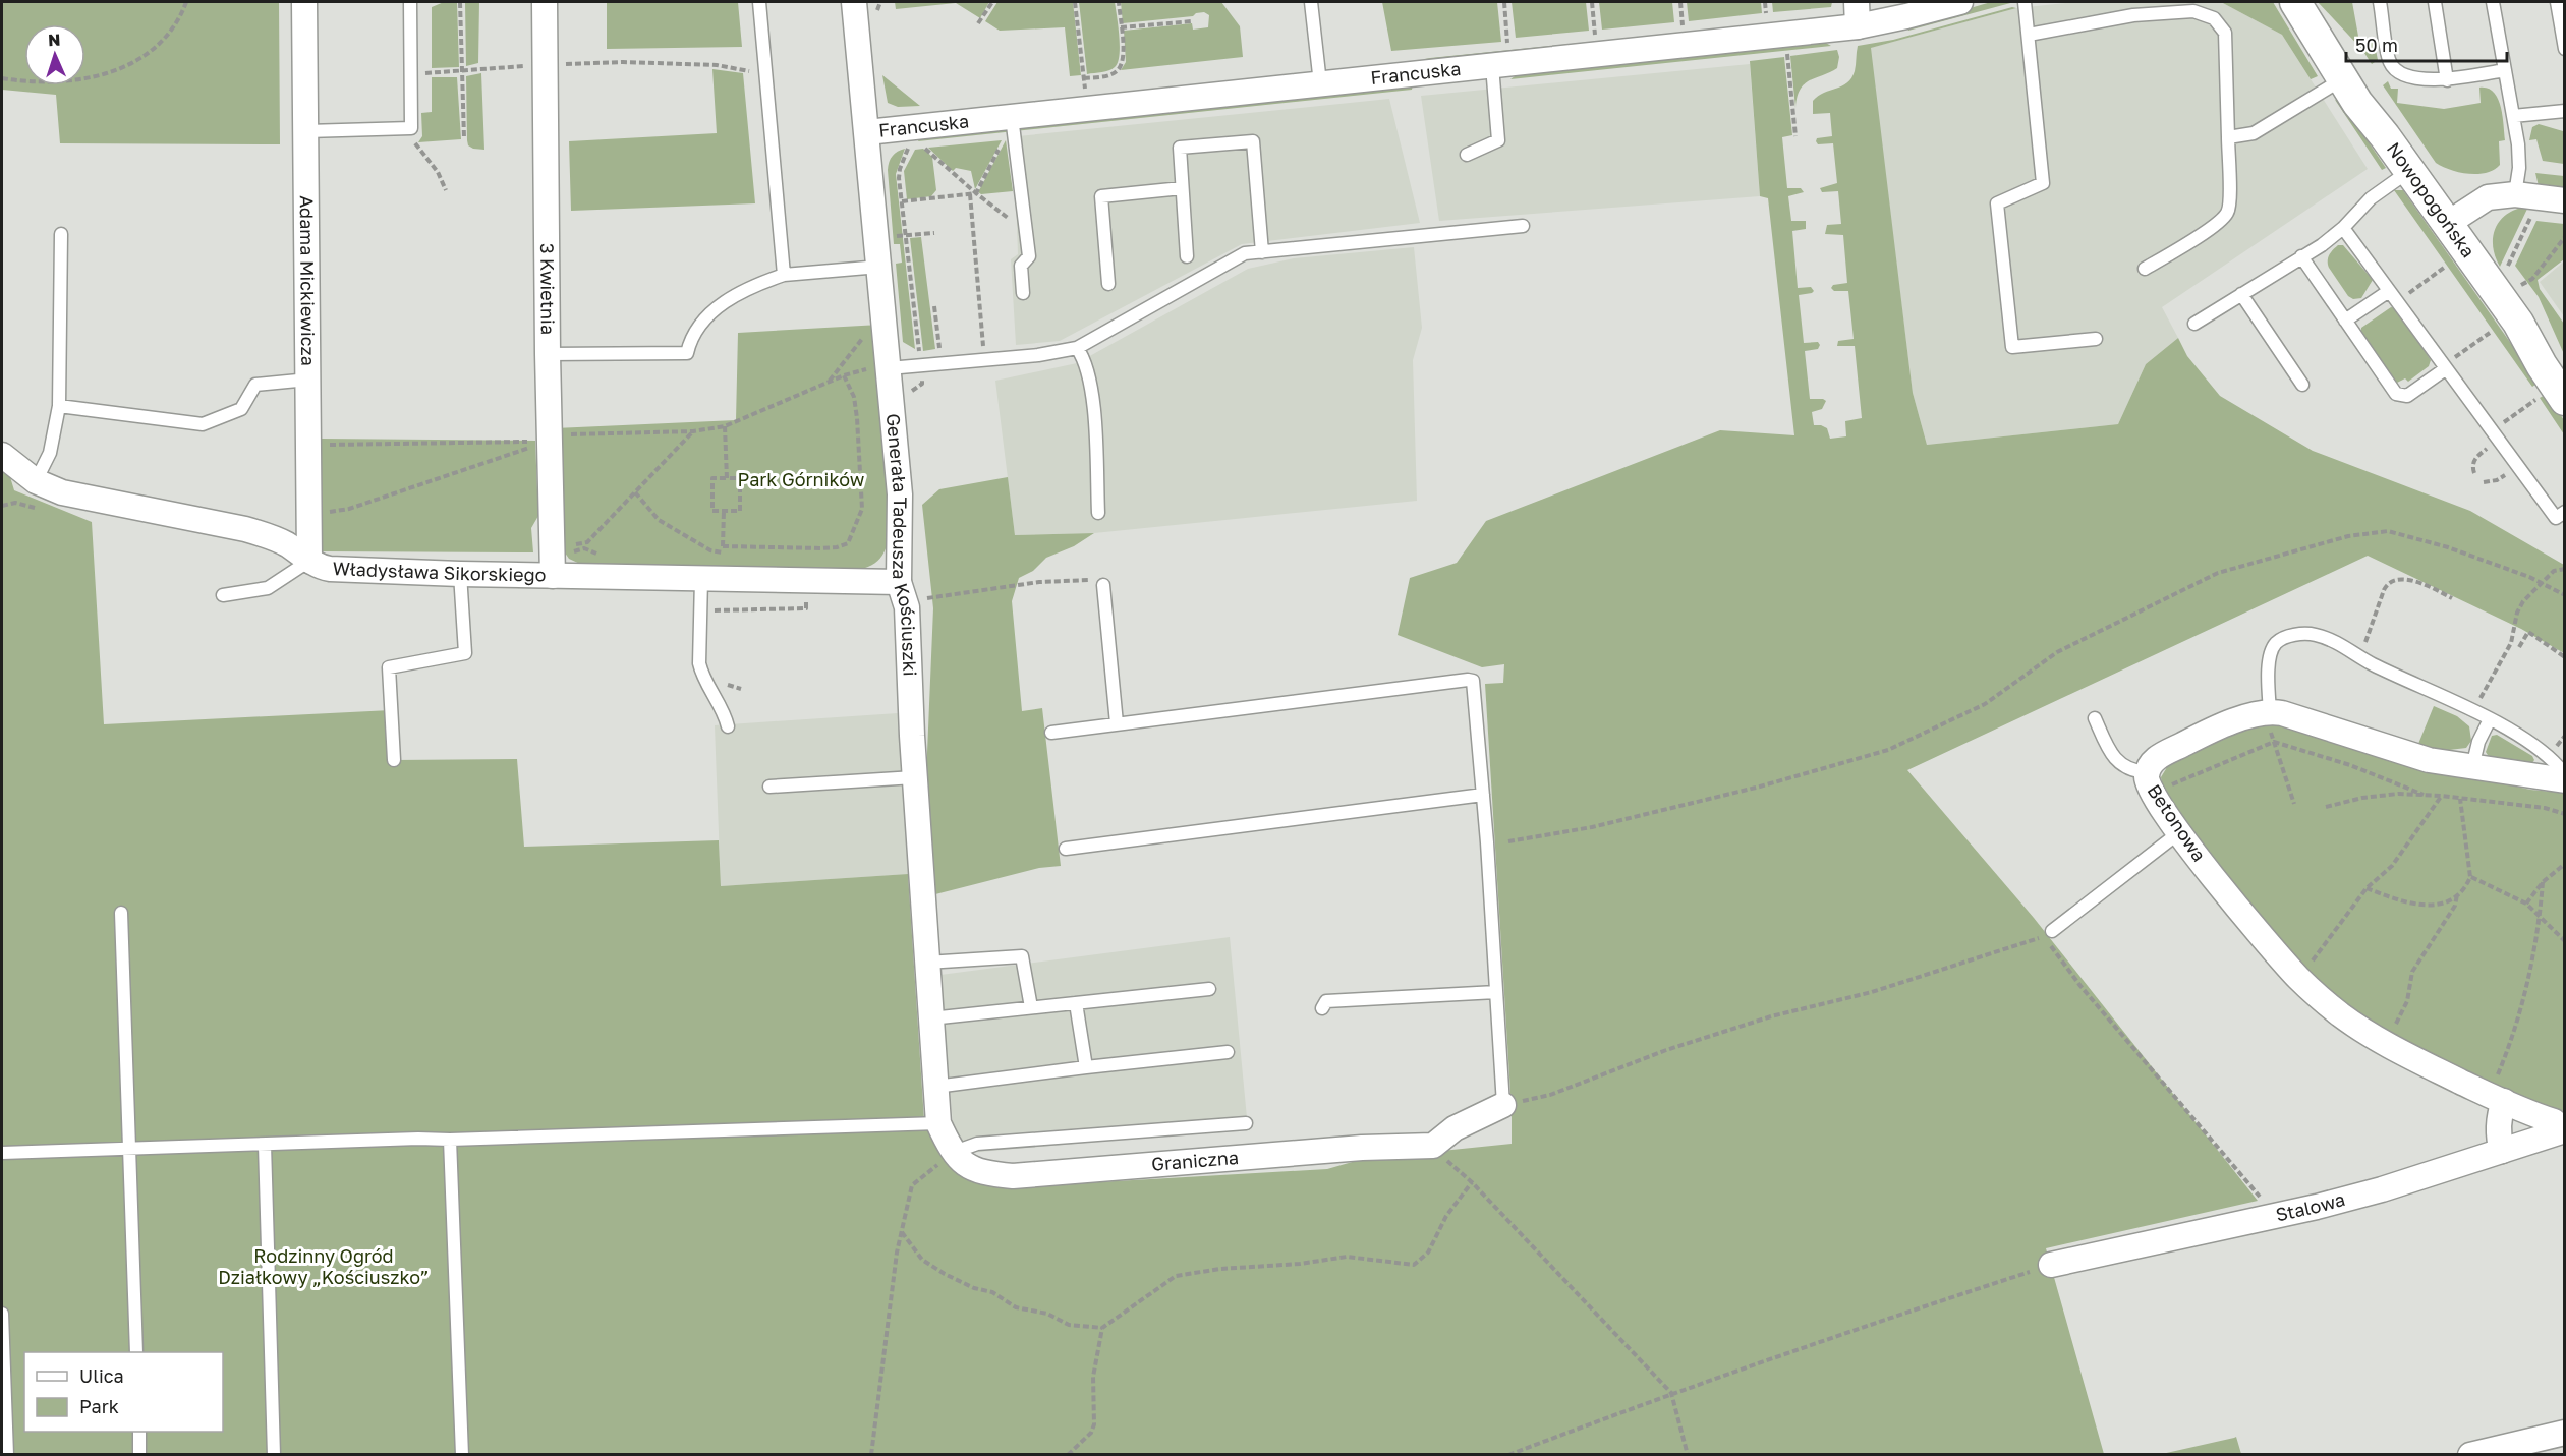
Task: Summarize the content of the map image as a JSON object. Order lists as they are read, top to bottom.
{
  "streets": {
    "street": [
      "Francuska",
      "Nowopogońska",
      "Adama Mickiewicza",
      "3 Kwietnia",
      "Generała Tadeusza Kościuszki",
      "Władysława Sikorskiego",
      "Betonowa",
      "Graniczna",
      "Stalowa"
    ]
  },
  "crossings": [
    ["Francuska", "Generała Tadeusza Kościuszki"],
    ["Adama Mickiewicza", "Władysława Sikorskiego"],
    ["3 Kwietnia", "Władysława Sikorskiego"],
    ["Generała Tadeusza Kościuszki", "Władysława Sikorskiego"],
    ["Betonowa", "Stalowa"]
  ],
  "parks": ["Park Górników", "Rodzinny Ogród Działkowy „Kościuszko”"],
  "legend": ["Ulica", "Park"],
  "scale_bar": "50 m",
  "north": "top"
}
